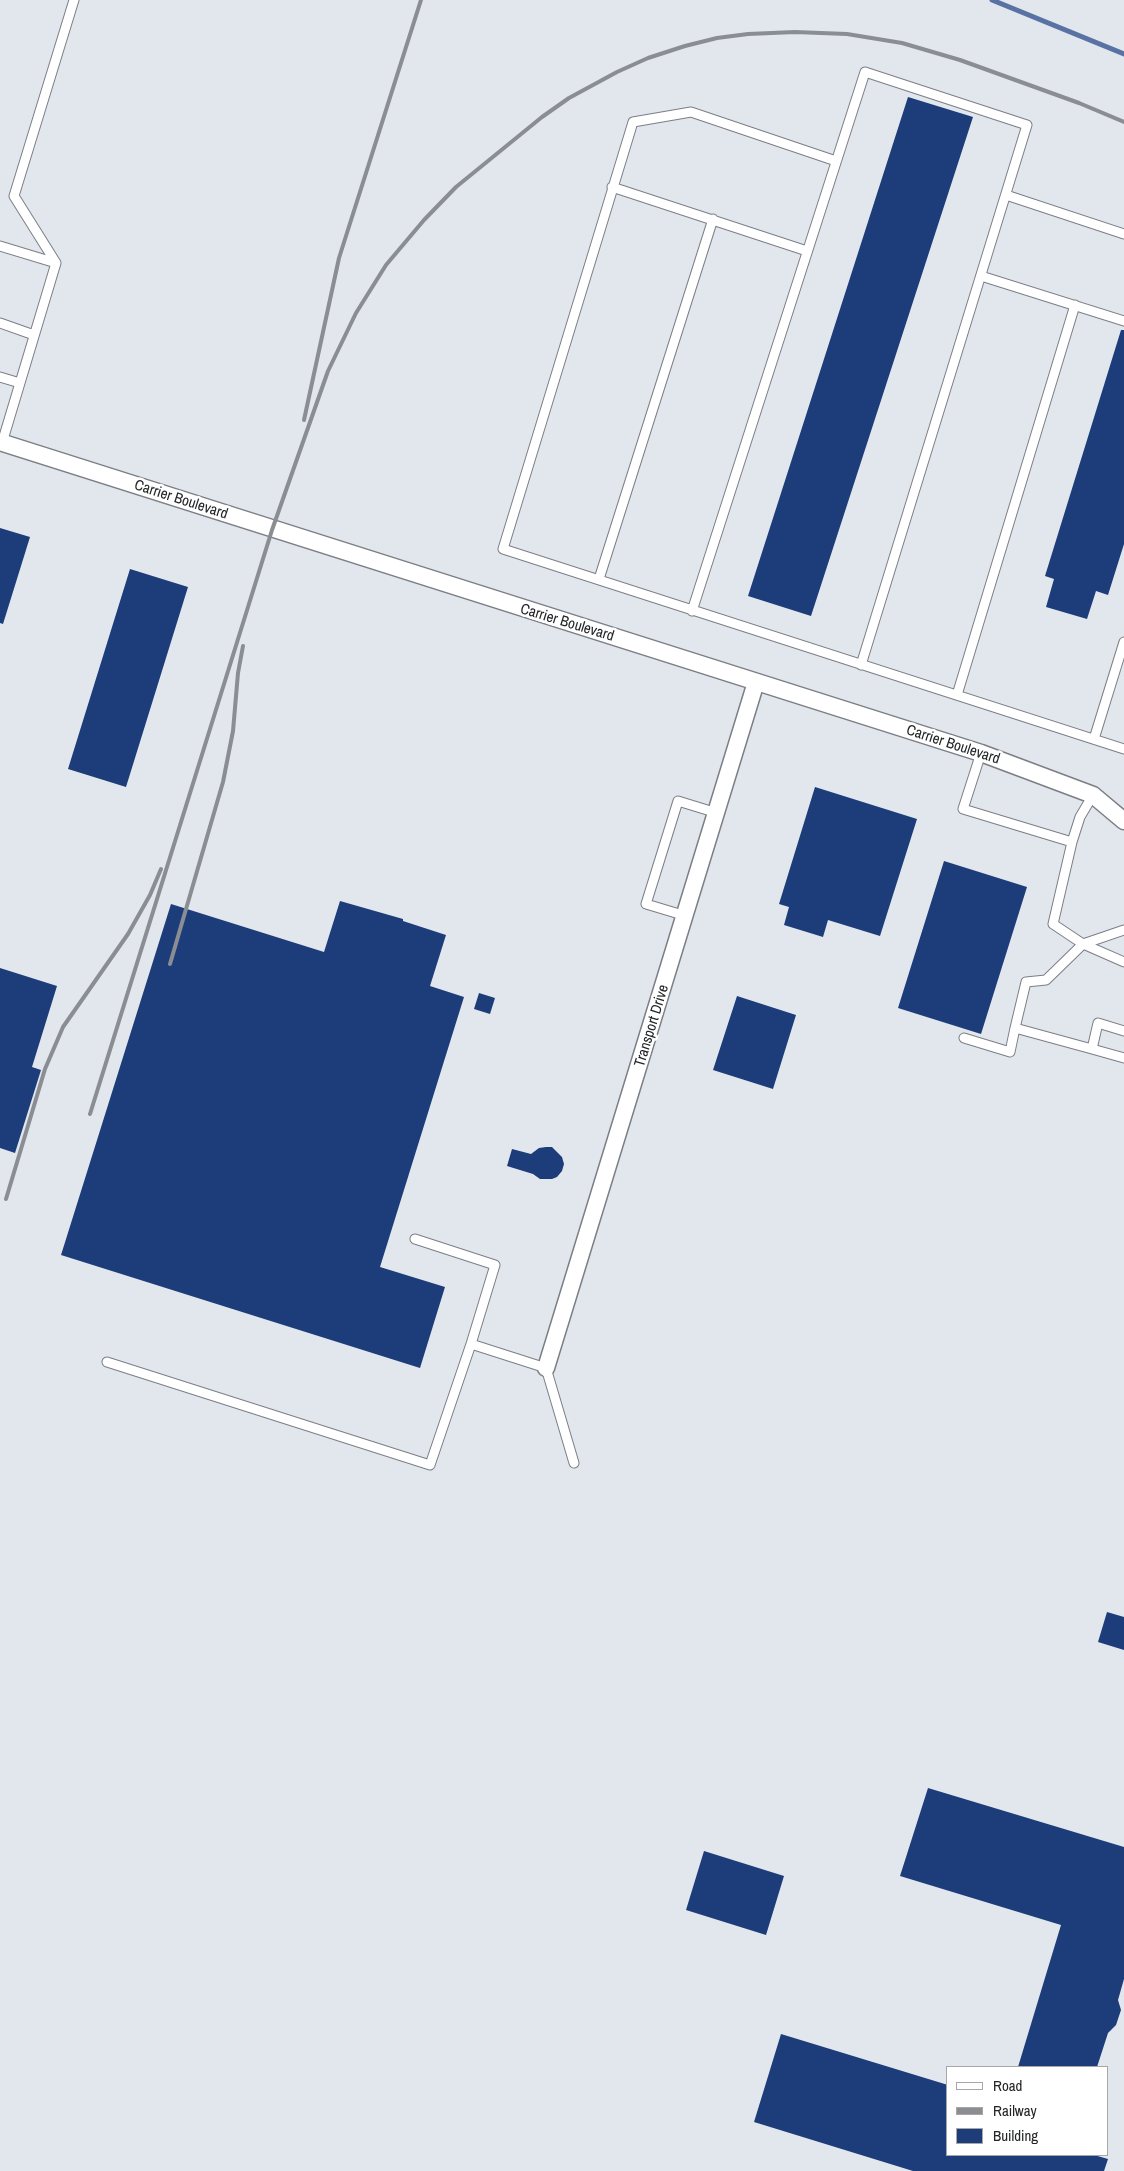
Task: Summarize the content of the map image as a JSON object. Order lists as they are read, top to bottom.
{
  "streets": {
    "street": ["Carrier Boulevard", "Transport Drive"]
  },
  "crossings": [
    ["Carrier Boulevard", "Transport Drive"]
  ],
  "legend": ["Road", "Railway", "Building"]
}
